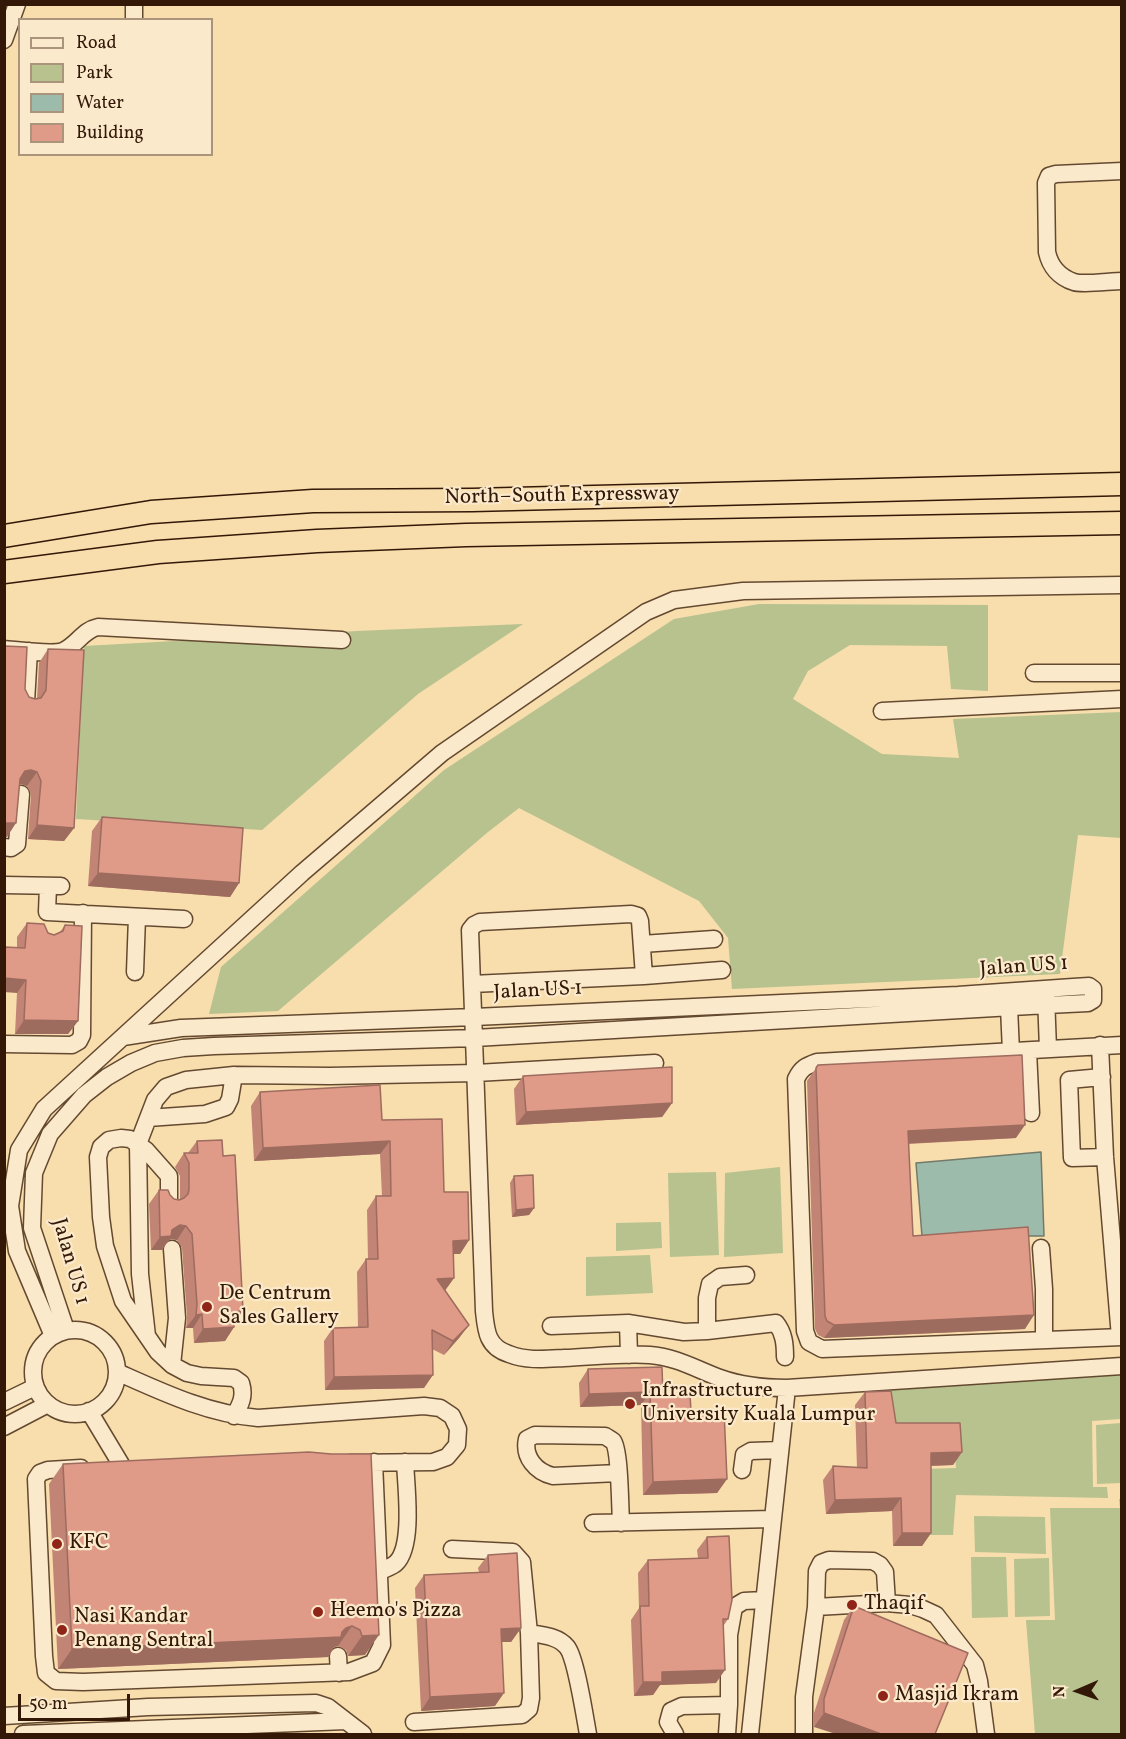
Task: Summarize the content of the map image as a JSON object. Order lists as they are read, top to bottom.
{
  "streets": {
    "highway": ["North–South Expressway"],
    "street": ["Jalan US 1"]
  },
  "places": [
    "De Centrum Sales Gallery",
    "Infrastructure University Kuala Lumpur",
    "KFC",
    "Thaqif",
    "Heemo's Pizza",
    "Nasi Kandar Penang Sentral",
    "Masjid Ikram"
  ],
  "legend": [
    "Road",
    "Park",
    "Water",
    "Building"
  ],
  "scale_bar": "50 m",
  "north": "left"
}
